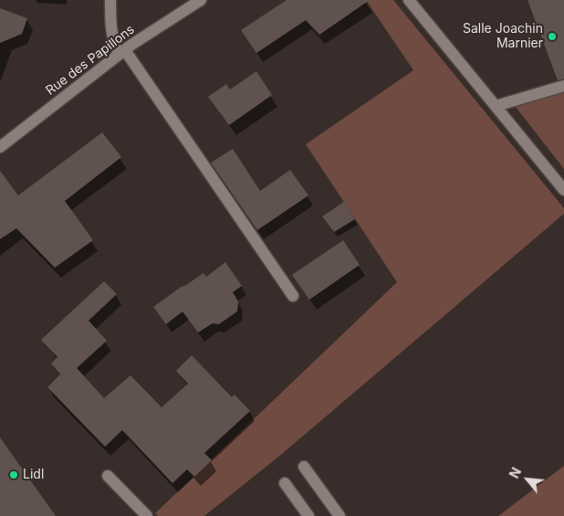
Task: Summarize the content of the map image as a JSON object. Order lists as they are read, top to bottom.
{
  "streets": {
    "street": ["Rue des Papillons"]
  },
  "places": ["Salle Joachin Marnier", "Lidl"],
  "north": "top left"
}
